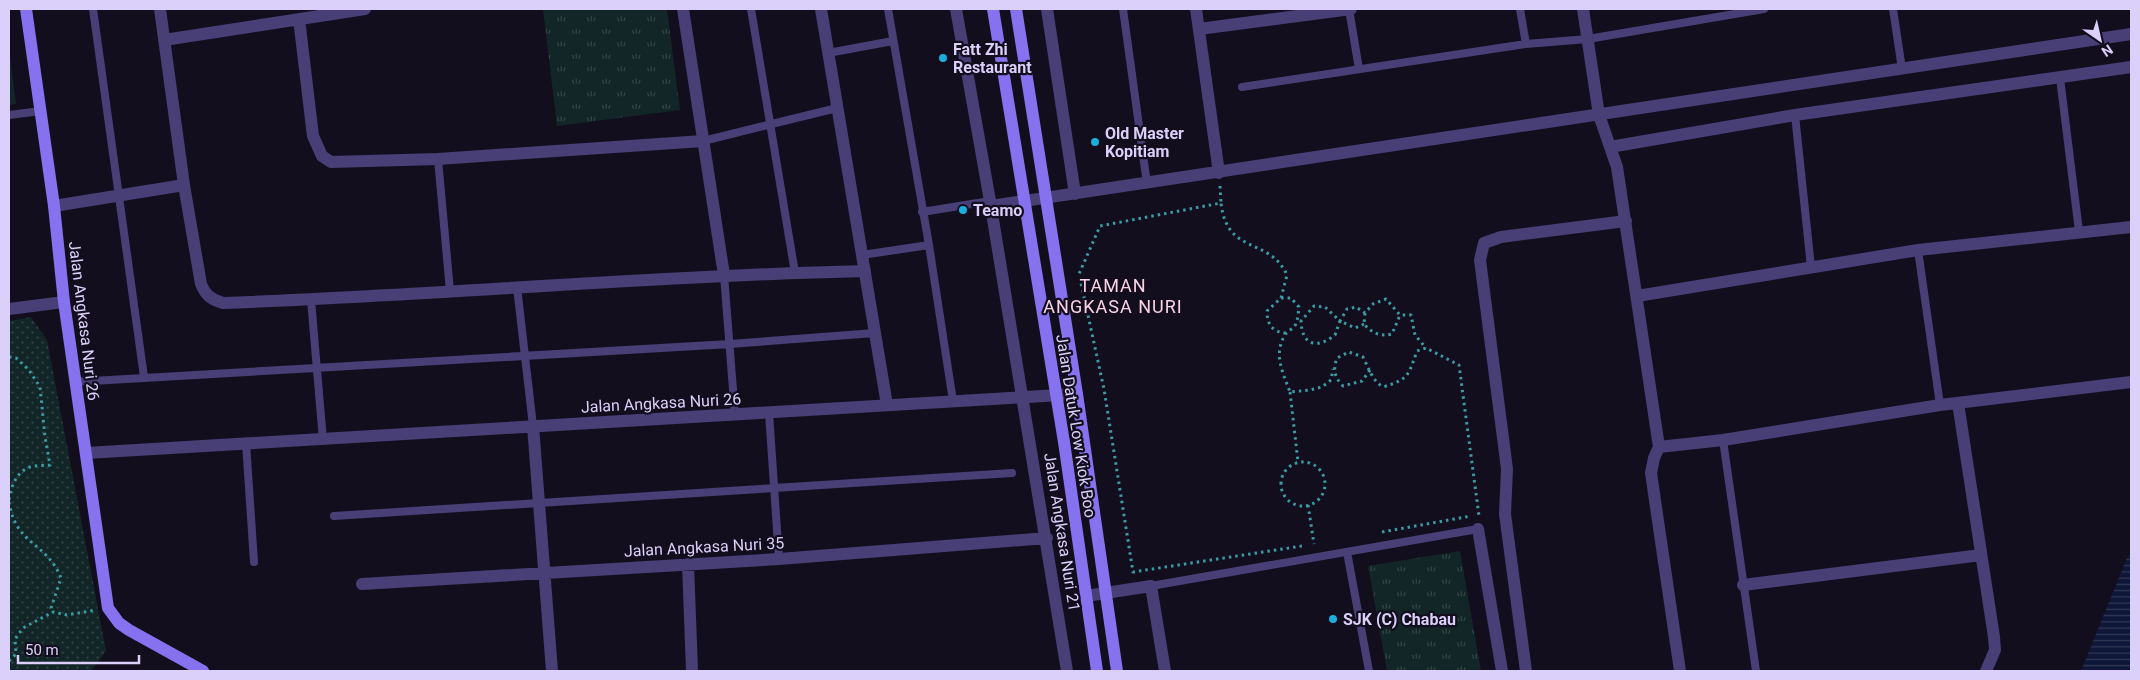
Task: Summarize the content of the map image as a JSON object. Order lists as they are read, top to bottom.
{
  "streets": {
    "main road": ["Jalan Angkasa Nuri 26", "Jalan Datuk Low Kiok Boo"],
    "street": ["Jalan Angkasa Nuri 21", "Jalan Angkasa Nuri 35"]
  },
  "crossings": [
    ["Jalan Angkasa Nuri 26", "Jalan Datuk Low Kiok Boo"],
    ["Jalan Angkasa Nuri 26", "Jalan Angkasa Nuri 21"],
    ["Jalan Angkasa Nuri 21", "Jalan Angkasa Nuri 35"]
  ],
  "districts": ["TAMAN ANGKASA NURI"],
  "places": [
    "Fatt Zhi Restaurant",
    "Old Master Kopitiam",
    "Teamo",
    "SJK (C) Chabau"
  ],
  "scale_bar": "50 m",
  "north": "bottom right"
}
